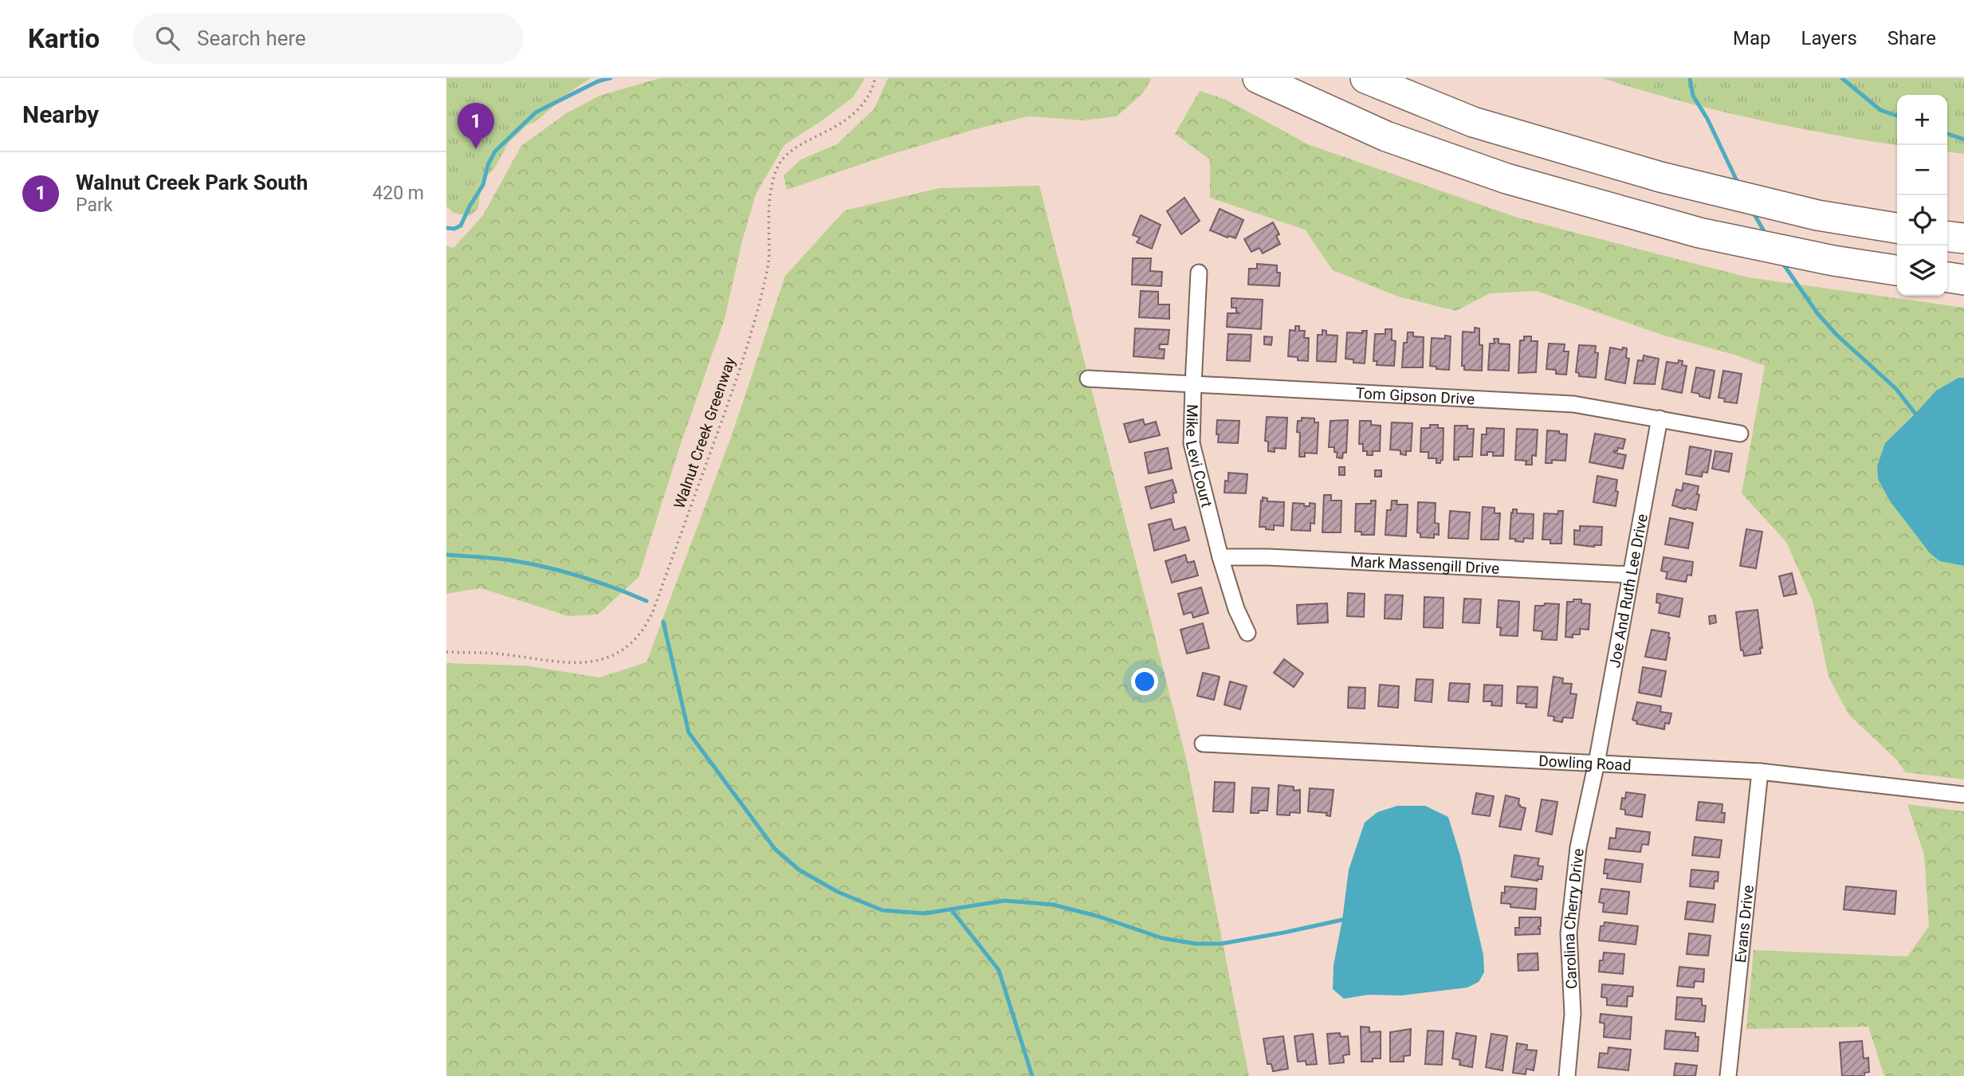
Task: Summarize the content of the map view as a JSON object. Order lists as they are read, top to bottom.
{
  "streets": {
    "street": [
      "Tom Gipson Drive",
      "Mike Levi Court",
      "Mark Massengill Drive",
      "Joe And Ruth Lee Drive",
      "Dowling Road",
      "Carolina Cherry Drive",
      "Evans Drive"
    ],
    "path": ["Walnut Creek Greenway"]
  },
  "crossings": [
    ["Tom Gipson Drive", "Mike Levi Court"],
    ["Tom Gipson Drive", "Joe And Ruth Lee Drive"],
    ["Mike Levi Court", "Mark Massengill Drive"],
    ["Mark Massengill Drive", "Joe And Ruth Lee Drive"],
    ["Joe And Ruth Lee Drive", "Dowling Road"],
    ["Joe And Ruth Lee Drive", "Carolina Cherry Drive"],
    ["Dowling Road", "Carolina Cherry Drive"],
    ["Dowling Road", "Evans Drive"]
  ],
  "page": {
    "header": "Kartio",
    "search": "Search here",
    "nav": ["Map", "Layers", "Share"],
    "heading": "Nearby",
    "map_buttons": ["+", "−"],
    "pins": "1",
    "list": [
      {
        "mark": "1",
        "name": "Walnut Creek Park South",
        "note": "Park",
        "value": "420 m"
      }
    ]
  }
}
